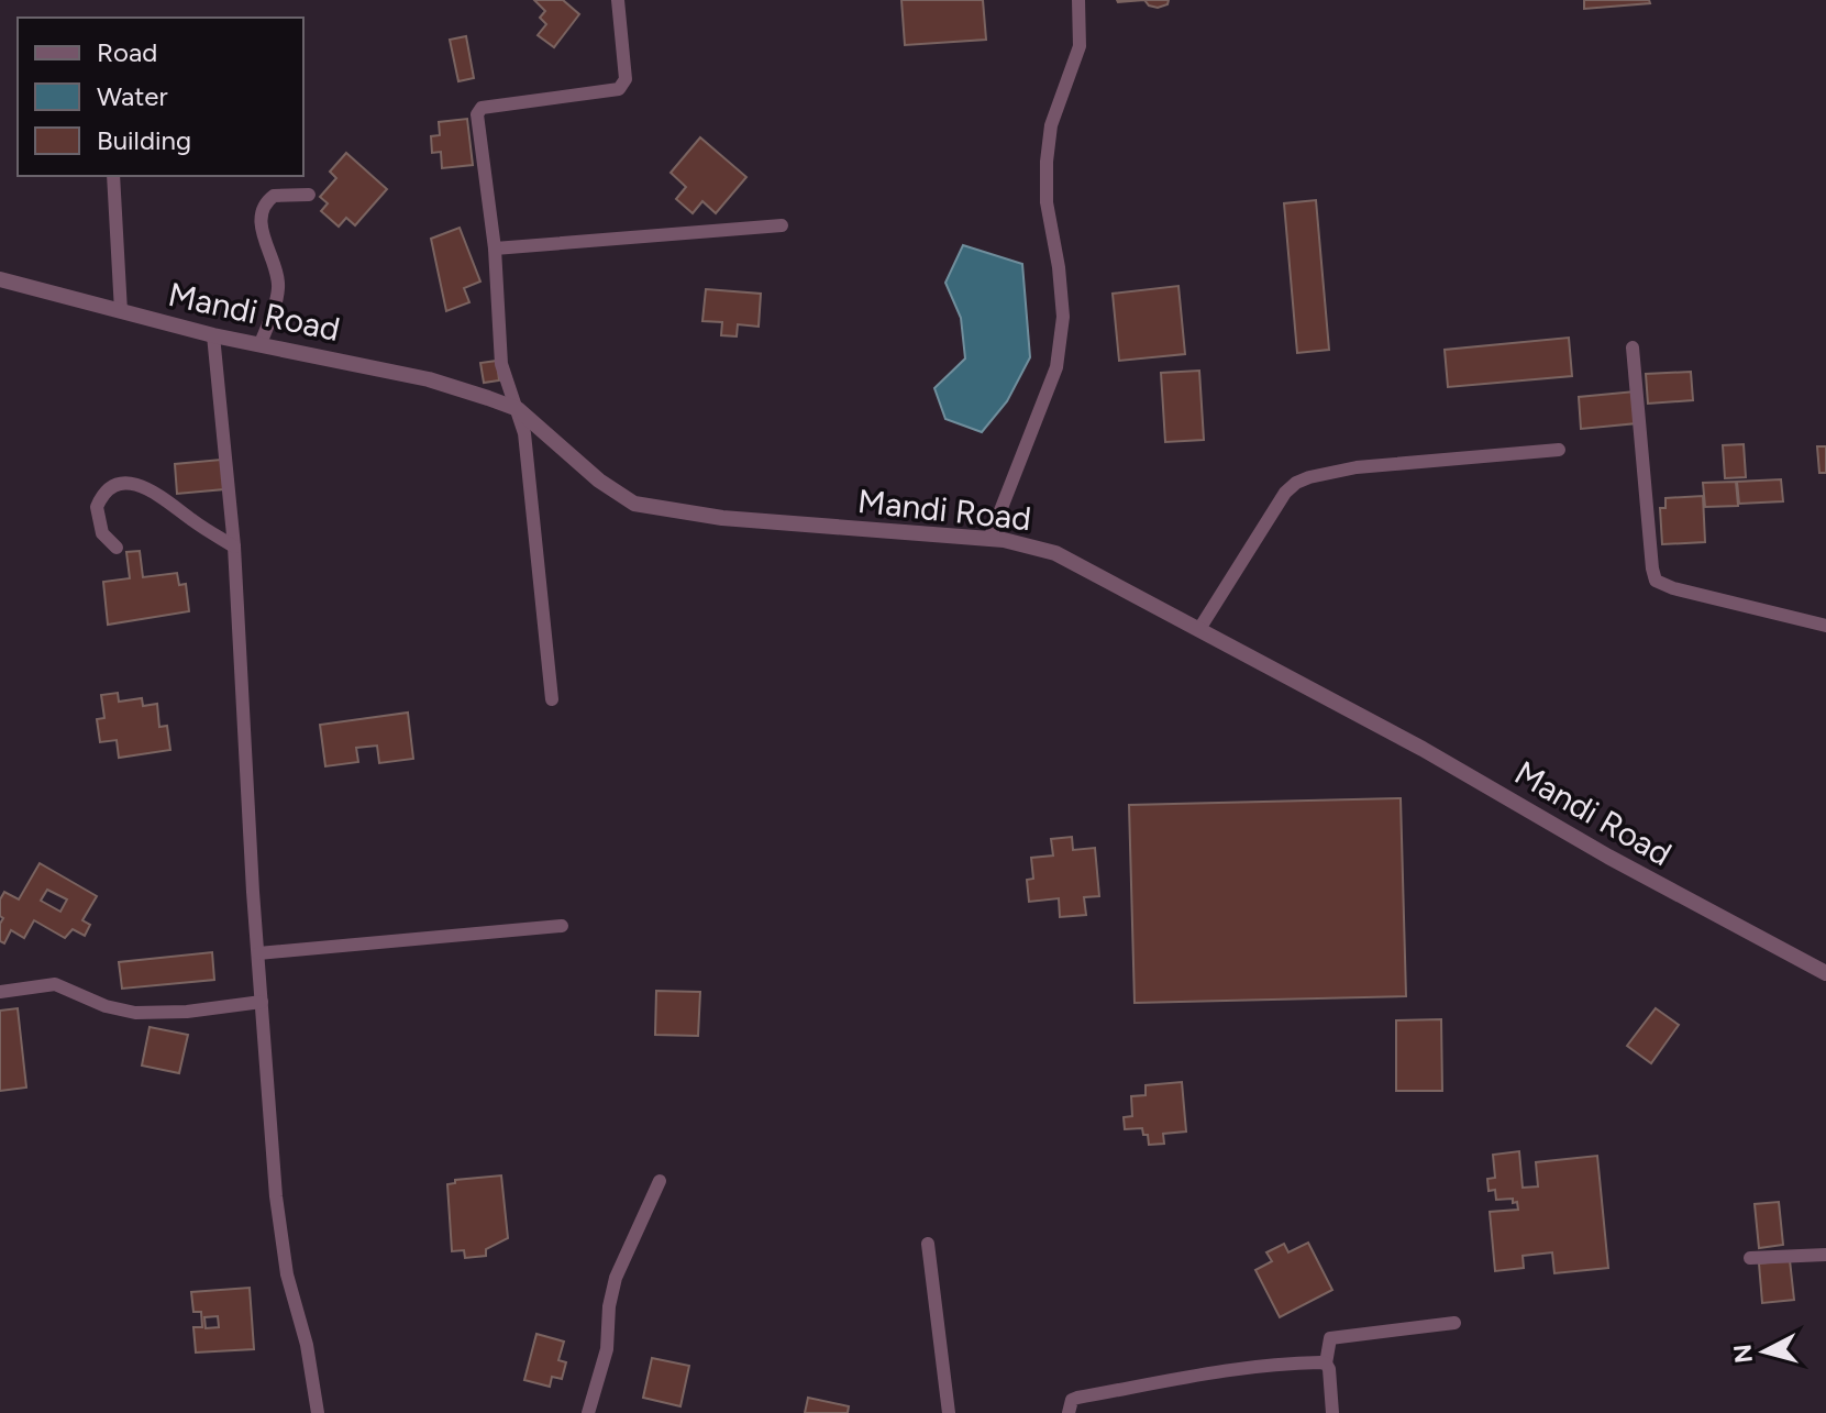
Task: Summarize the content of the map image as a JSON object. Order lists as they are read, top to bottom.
{
  "streets": {
    "street": ["Mandi Road"]
  },
  "legend": ["Road", "Water", "Building"],
  "north": "left"
}
